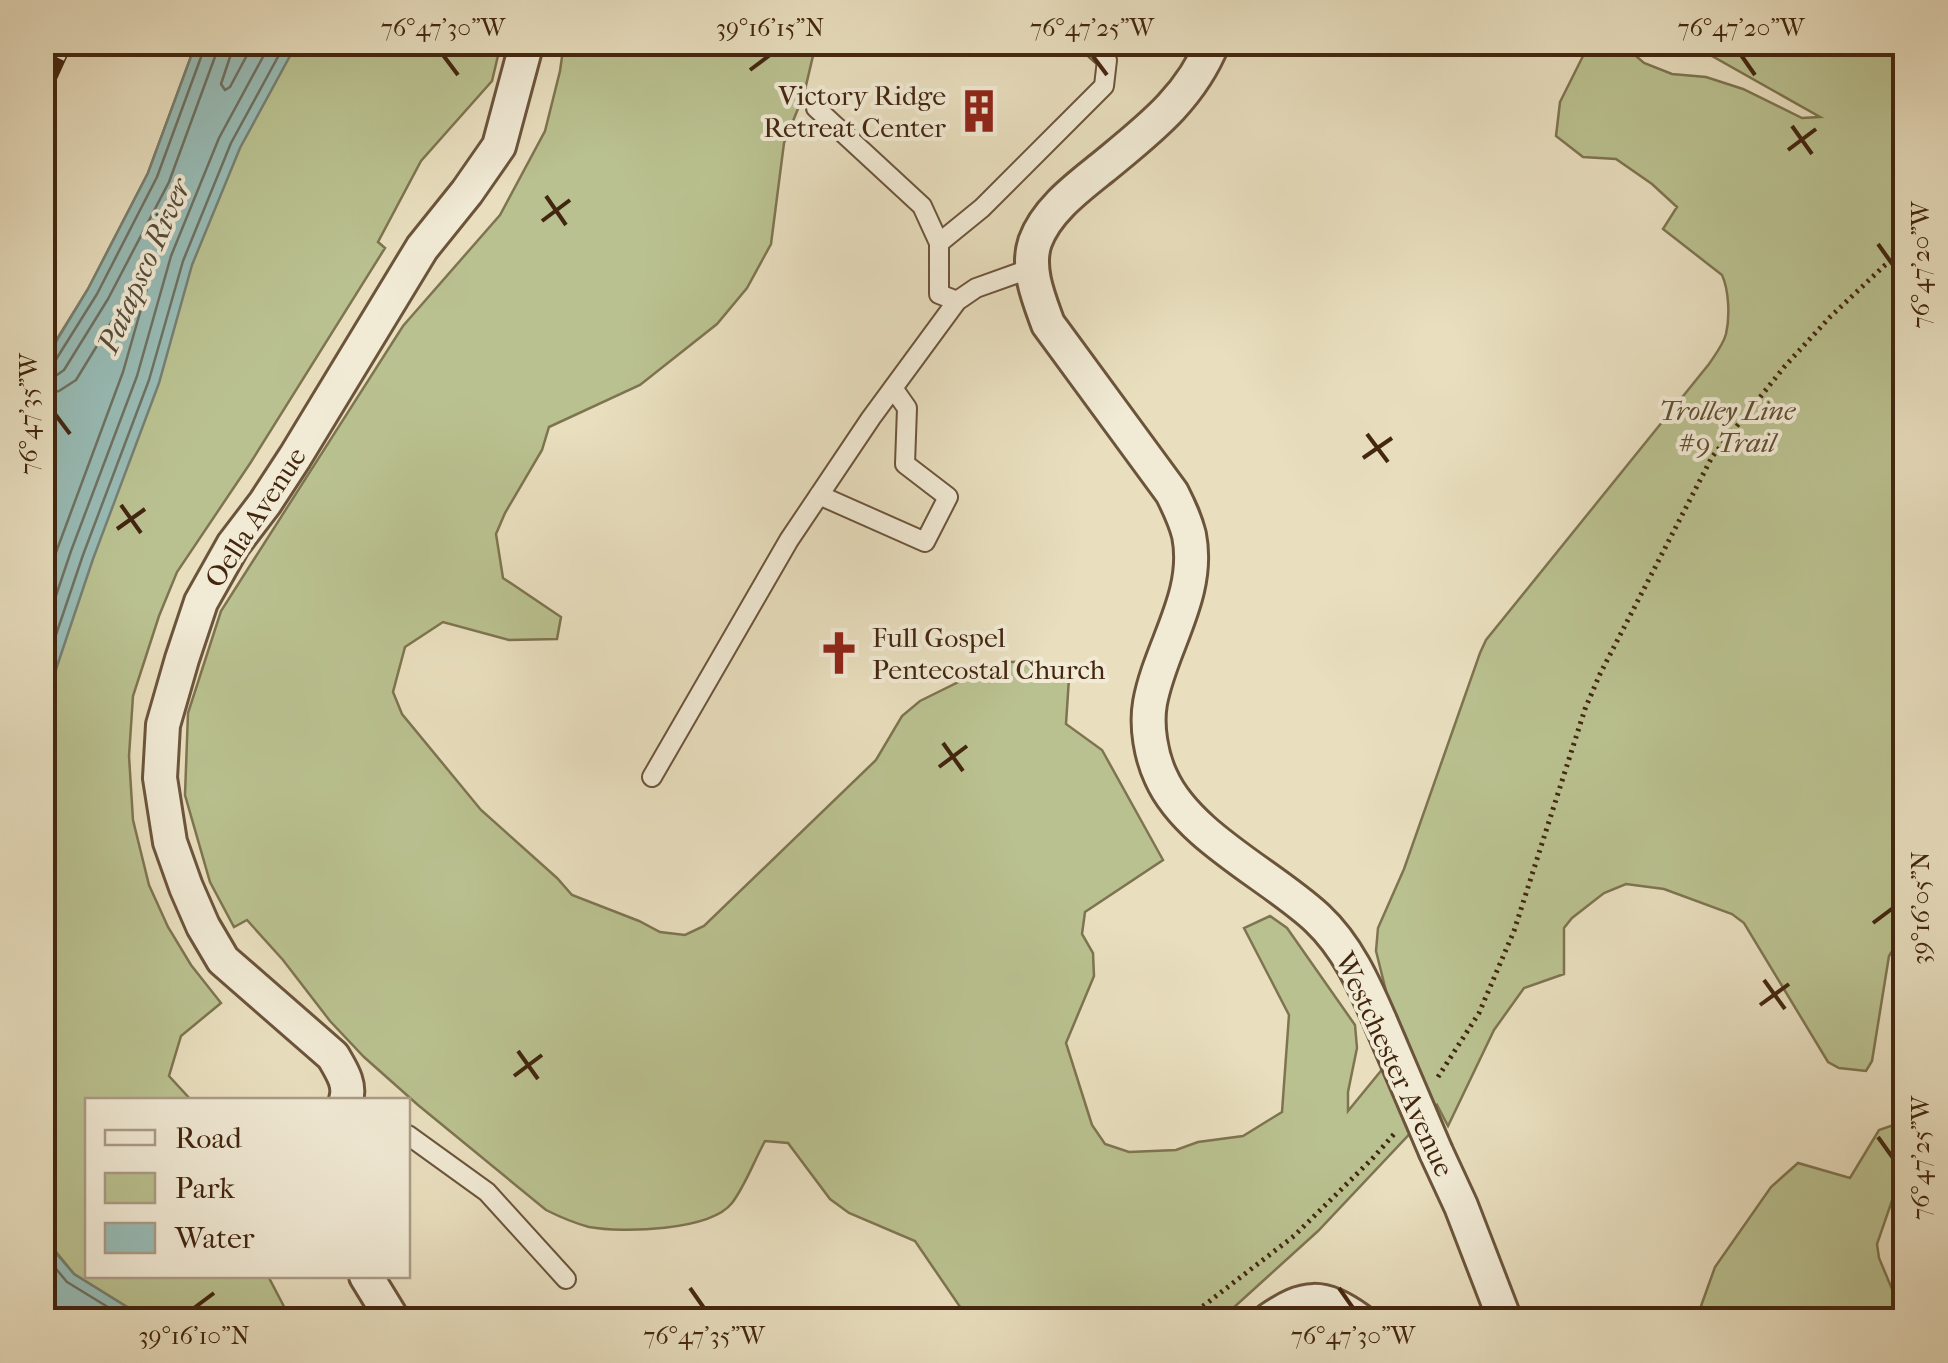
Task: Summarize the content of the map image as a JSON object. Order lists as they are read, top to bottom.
{
  "streets": {
    "street": ["Oella Avenue", "Westchester Avenue"]
  },
  "water": ["Patapsco River"],
  "parks": ["Trolley Line #9 Trail"],
  "places": {
    "building": ["Victory Ridge Retreat Center"],
    "church": ["Full Gospel Pentecostal Church"]
  },
  "legend": ["Road", "Park", "Water"],
  "coordinates": [
    "76°47'30\"W",
    "39°16'15\"N",
    "76°47'25\"W",
    "76°47'20\"W",
    "76°47'35\"W",
    "39°16'05\"N",
    "39°16'10\"N"
  ]
}
